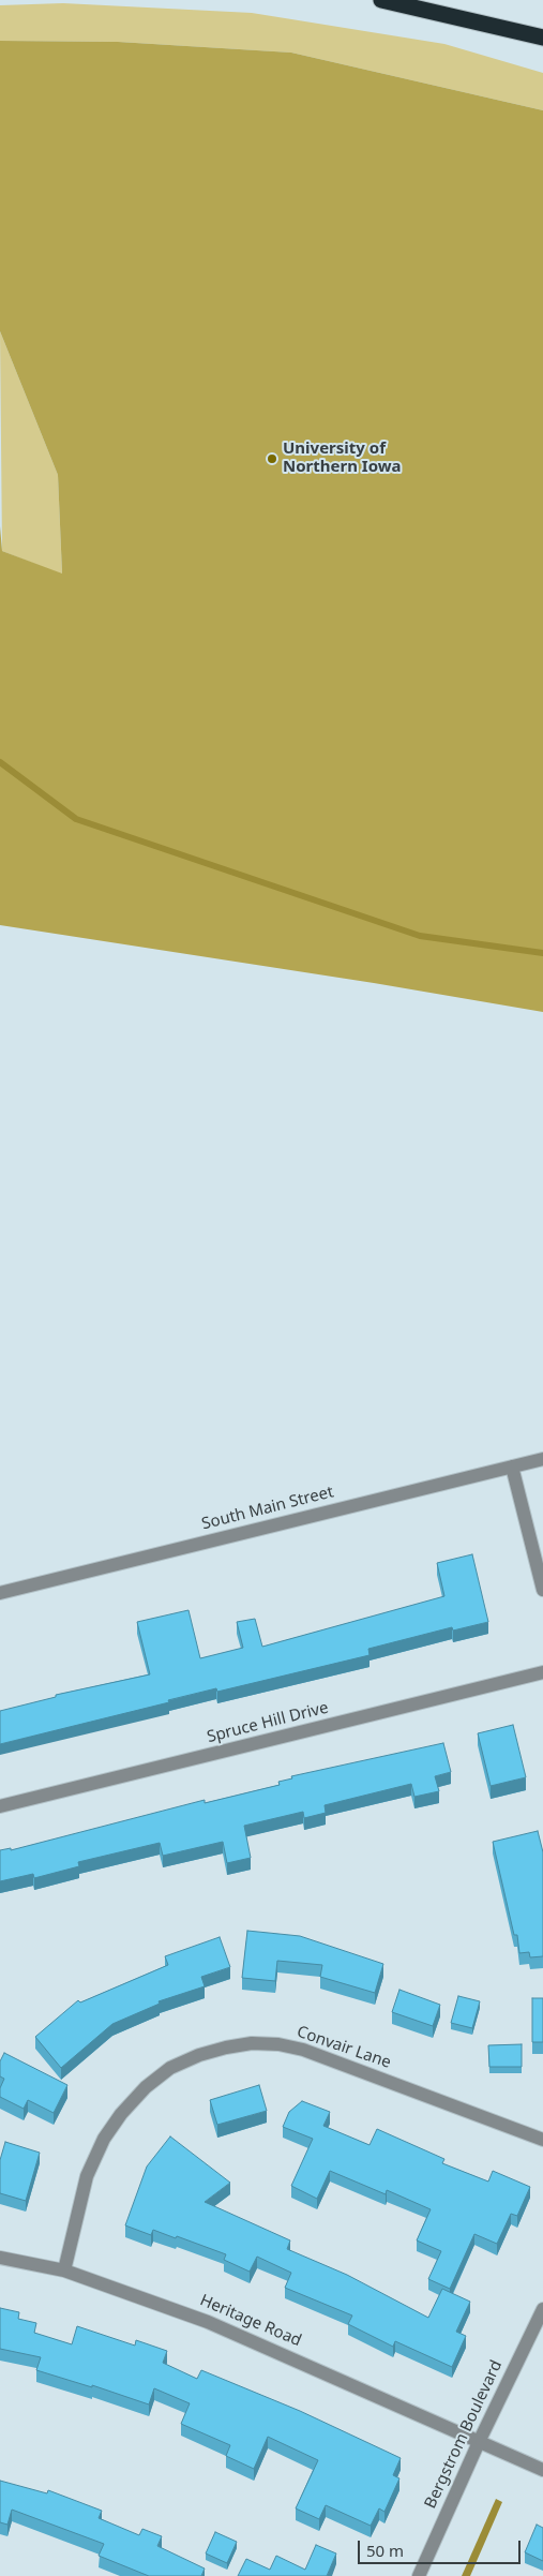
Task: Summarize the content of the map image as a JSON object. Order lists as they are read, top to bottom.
{
  "streets": {
    "street": [
      "South Main Street",
      "Spruce Hill Drive",
      "Convair Lane",
      "Heritage Road",
      "Bergstrom Boulevard"
    ]
  },
  "crossings": [
    ["Convair Lane", "Heritage Road"],
    ["Heritage Road", "Bergstrom Boulevard"]
  ],
  "places": ["University of Northern Iowa"],
  "scale_bar": "50 m"
}
